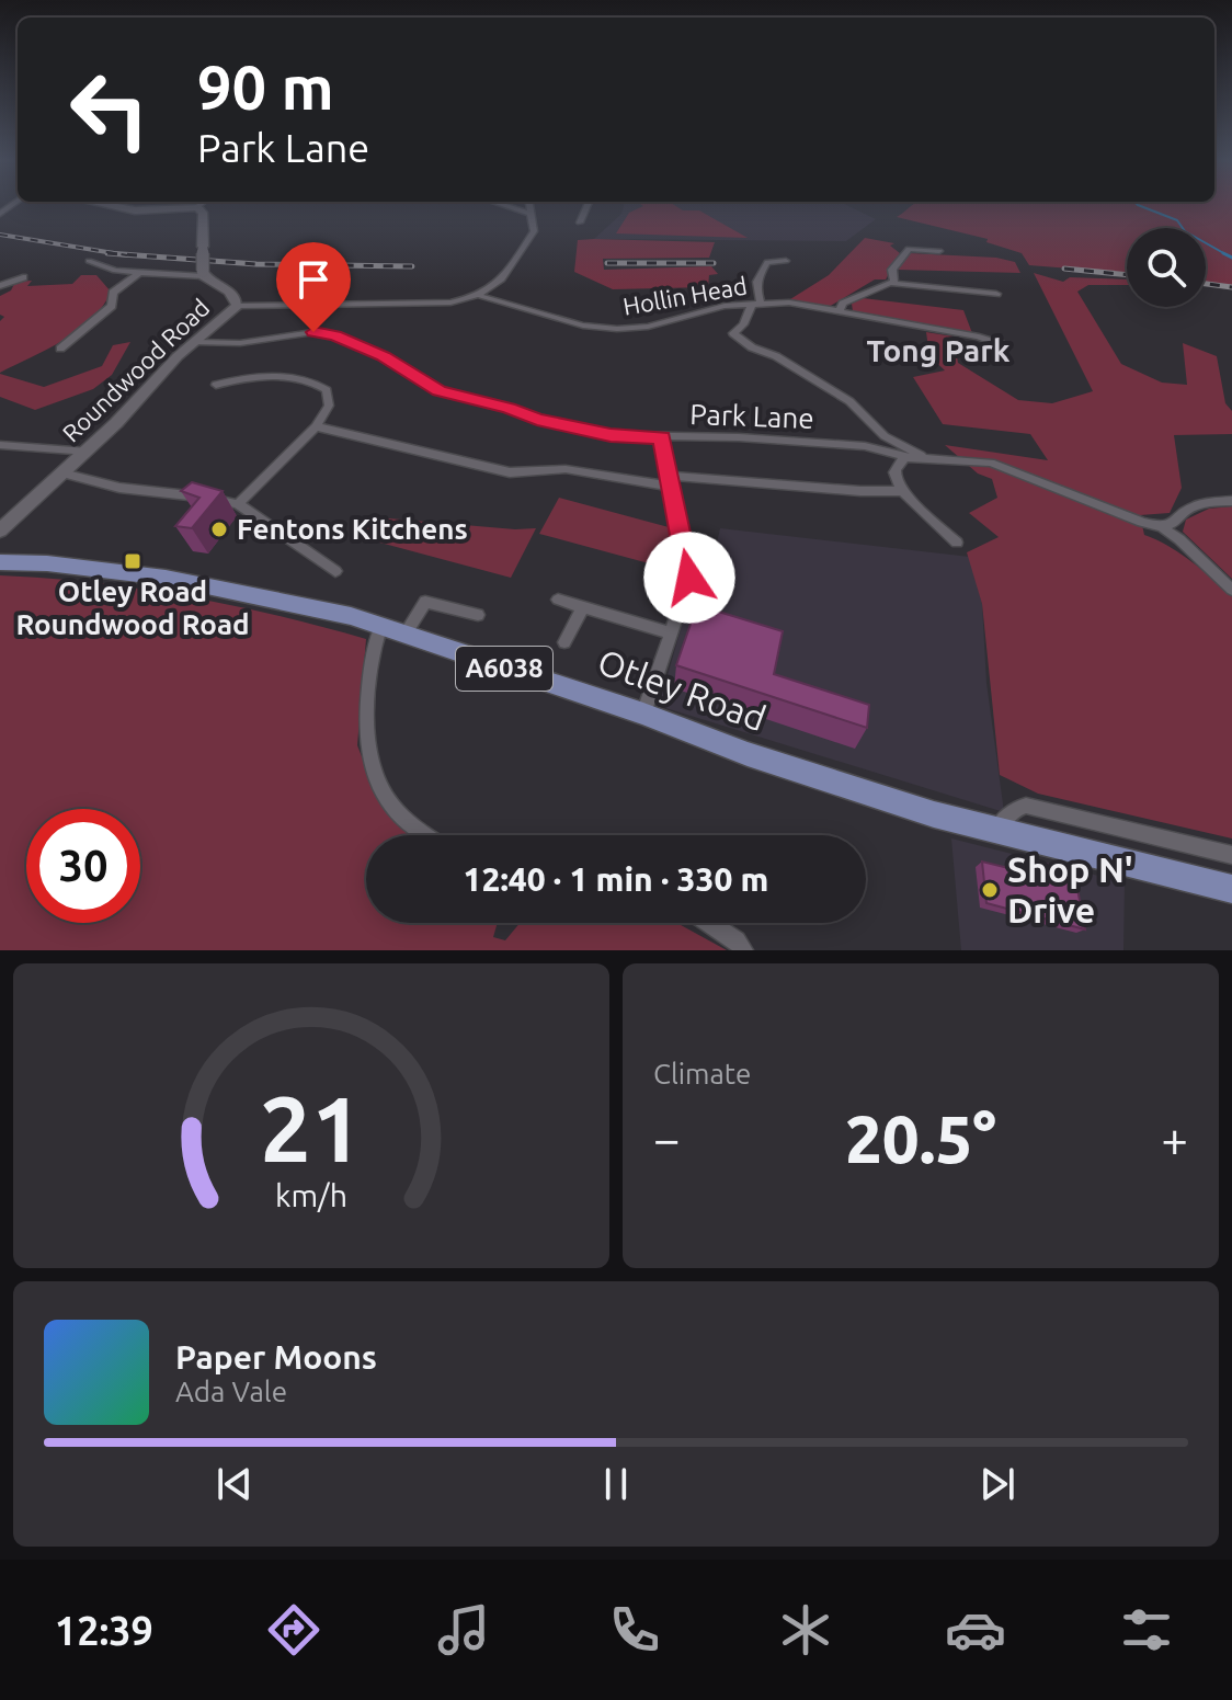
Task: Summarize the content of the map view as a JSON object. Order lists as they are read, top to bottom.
{
  "streets": {
    "main road": ["A6038", "Otley Road"],
    "street": ["Hollin Head", "Roundwood Road", "Park Lane"]
  },
  "crossings": [
    ["Roundwood Road", "Park Lane"]
  ],
  "districts": ["Tong Park"],
  "places": {
    "other": ["Fentons Kitchens", "Shop N' Drive"],
    "transit": ["Otley Road Roundwood Road"]
  },
  "page": {
    "turn": ["90 m", "Park Lane"],
    "limit": "30",
    "trip": "12:40 · 1 min · 330 m",
    "tile": "Climate",
    "heat": ["−", "20.5°", "+"],
    "song": ["Paper Moons", "Ada Vale"],
    "tabs": "12:39",
    "gauge": ["21", "km/h"]
  }
}
